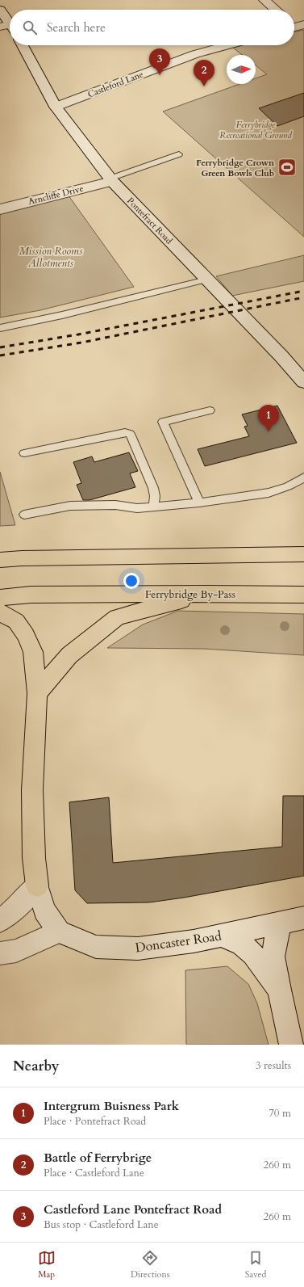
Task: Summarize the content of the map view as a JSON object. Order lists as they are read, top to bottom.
{
  "streets": {
    "main road": ["Ferrybridge By-Pass"],
    "street": [
      "Castleford Lane",
      "Arncliffe Drive",
      "Pontefract Road",
      "Doncaster Road"
    ]
  },
  "crossings": [
    ["Castleford Lane", "Pontefract Road"],
    ["Arncliffe Drive", "Pontefract Road"]
  ],
  "parks": ["Ferrybridge Recreational Ground", "Mission Rooms Allotments"],
  "places": {
    "sports": ["Ferrybridge Crown Green Bowls Club"]
  },
  "north": "right",
  "page": {
    "search": "Search here",
    "pins": ["3", "2", "1"],
    "heading": ["Nearby", "3 results"],
    "list": [
      {
        "mark": "1",
        "name": "Intergrum Buisness Park",
        "note": "Place · Pontefract Road",
        "value": "70 m"
      },
      {
        "mark": "2",
        "name": "Battle of Ferrybrige",
        "note": "Place · Castleford Lane",
        "value": "260 m"
      },
      {
        "mark": "3",
        "name": "Castleford Lane Pontefract Road",
        "note": "Bus stop · Castleford Lane",
        "value": "260 m"
      }
    ],
    "nav": ["Map", "Directions", "Saved"]
  }
}
